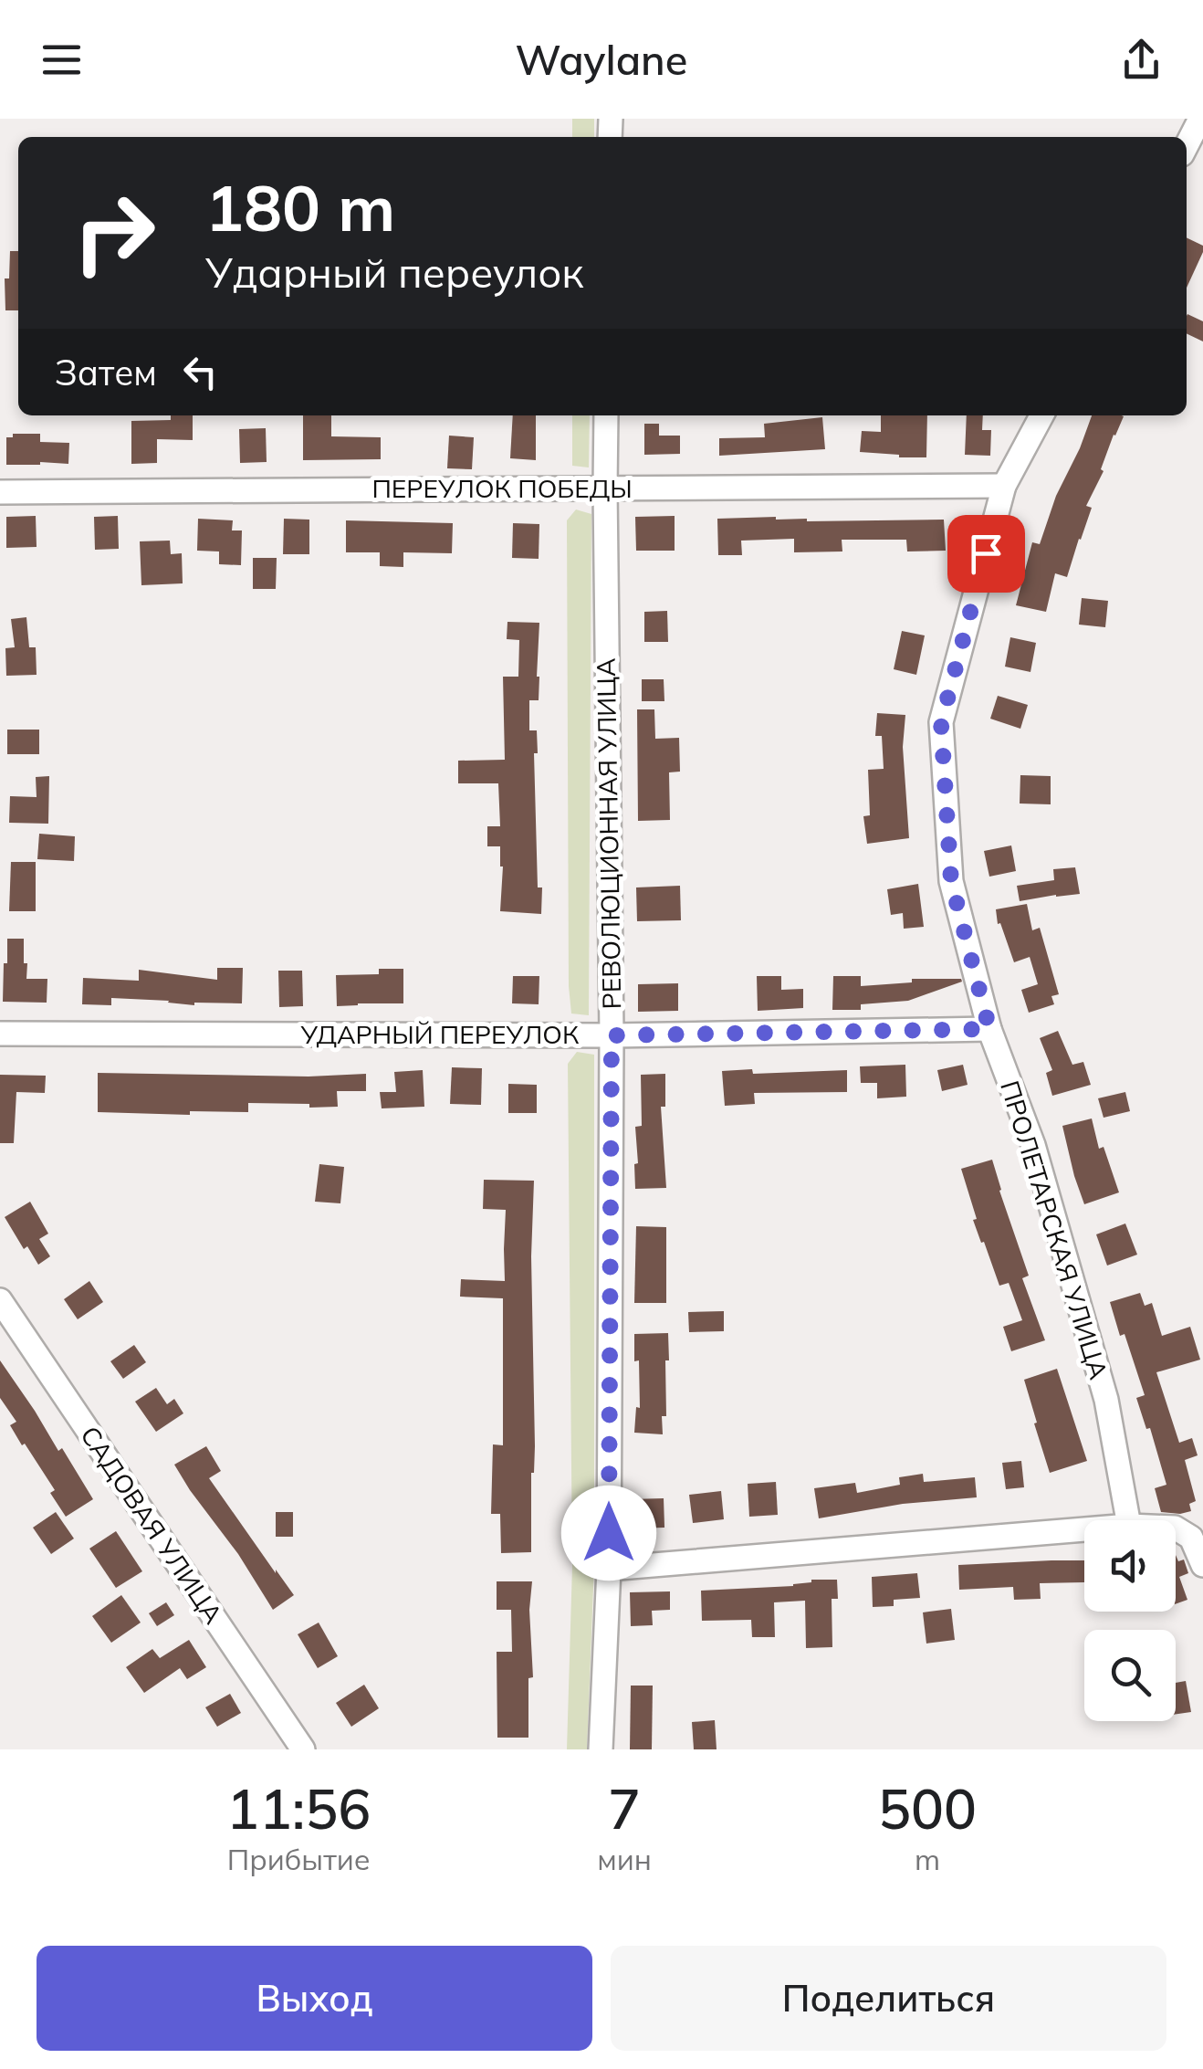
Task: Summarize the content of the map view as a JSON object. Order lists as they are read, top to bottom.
{
  "streets": {
    "street": [
      "ПЕРЕУЛОК ПОБЕДЫ",
      "РЕВОЛЮЦИОННАЯ УЛИЦА",
      "УДАРНЫЙ ПЕРЕУЛОК",
      "ПРОЛЕТАРСКАЯ УЛИЦА",
      "САДОВАЯ УЛИЦА"
    ]
  },
  "crossings": [
    ["ПЕРЕУЛОК ПОБЕДЫ", "РЕВОЛЮЦИОННАЯ УЛИЦА"],
    ["ПЕРЕУЛОК ПОБЕДЫ", "ПРОЛЕТАРСКАЯ УЛИЦА"],
    ["РЕВОЛЮЦИОННАЯ УЛИЦА", "УДАРНЫЙ ПЕРЕУЛОК"],
    ["УДАРНЫЙ ПЕРЕУЛОК", "ПРОЛЕТАРСКАЯ УЛИЦА"]
  ],
  "page": {
    "header": "Waylane",
    "turn": ["180 m", "Ударный переулок"],
    "then": "Затем",
    "eta": [
      "11:56",
      "Прибытие",
      "7",
      "мин",
      "500",
      "m"
    ],
    "buttons": ["Выход", "Поделиться"]
  }
}
